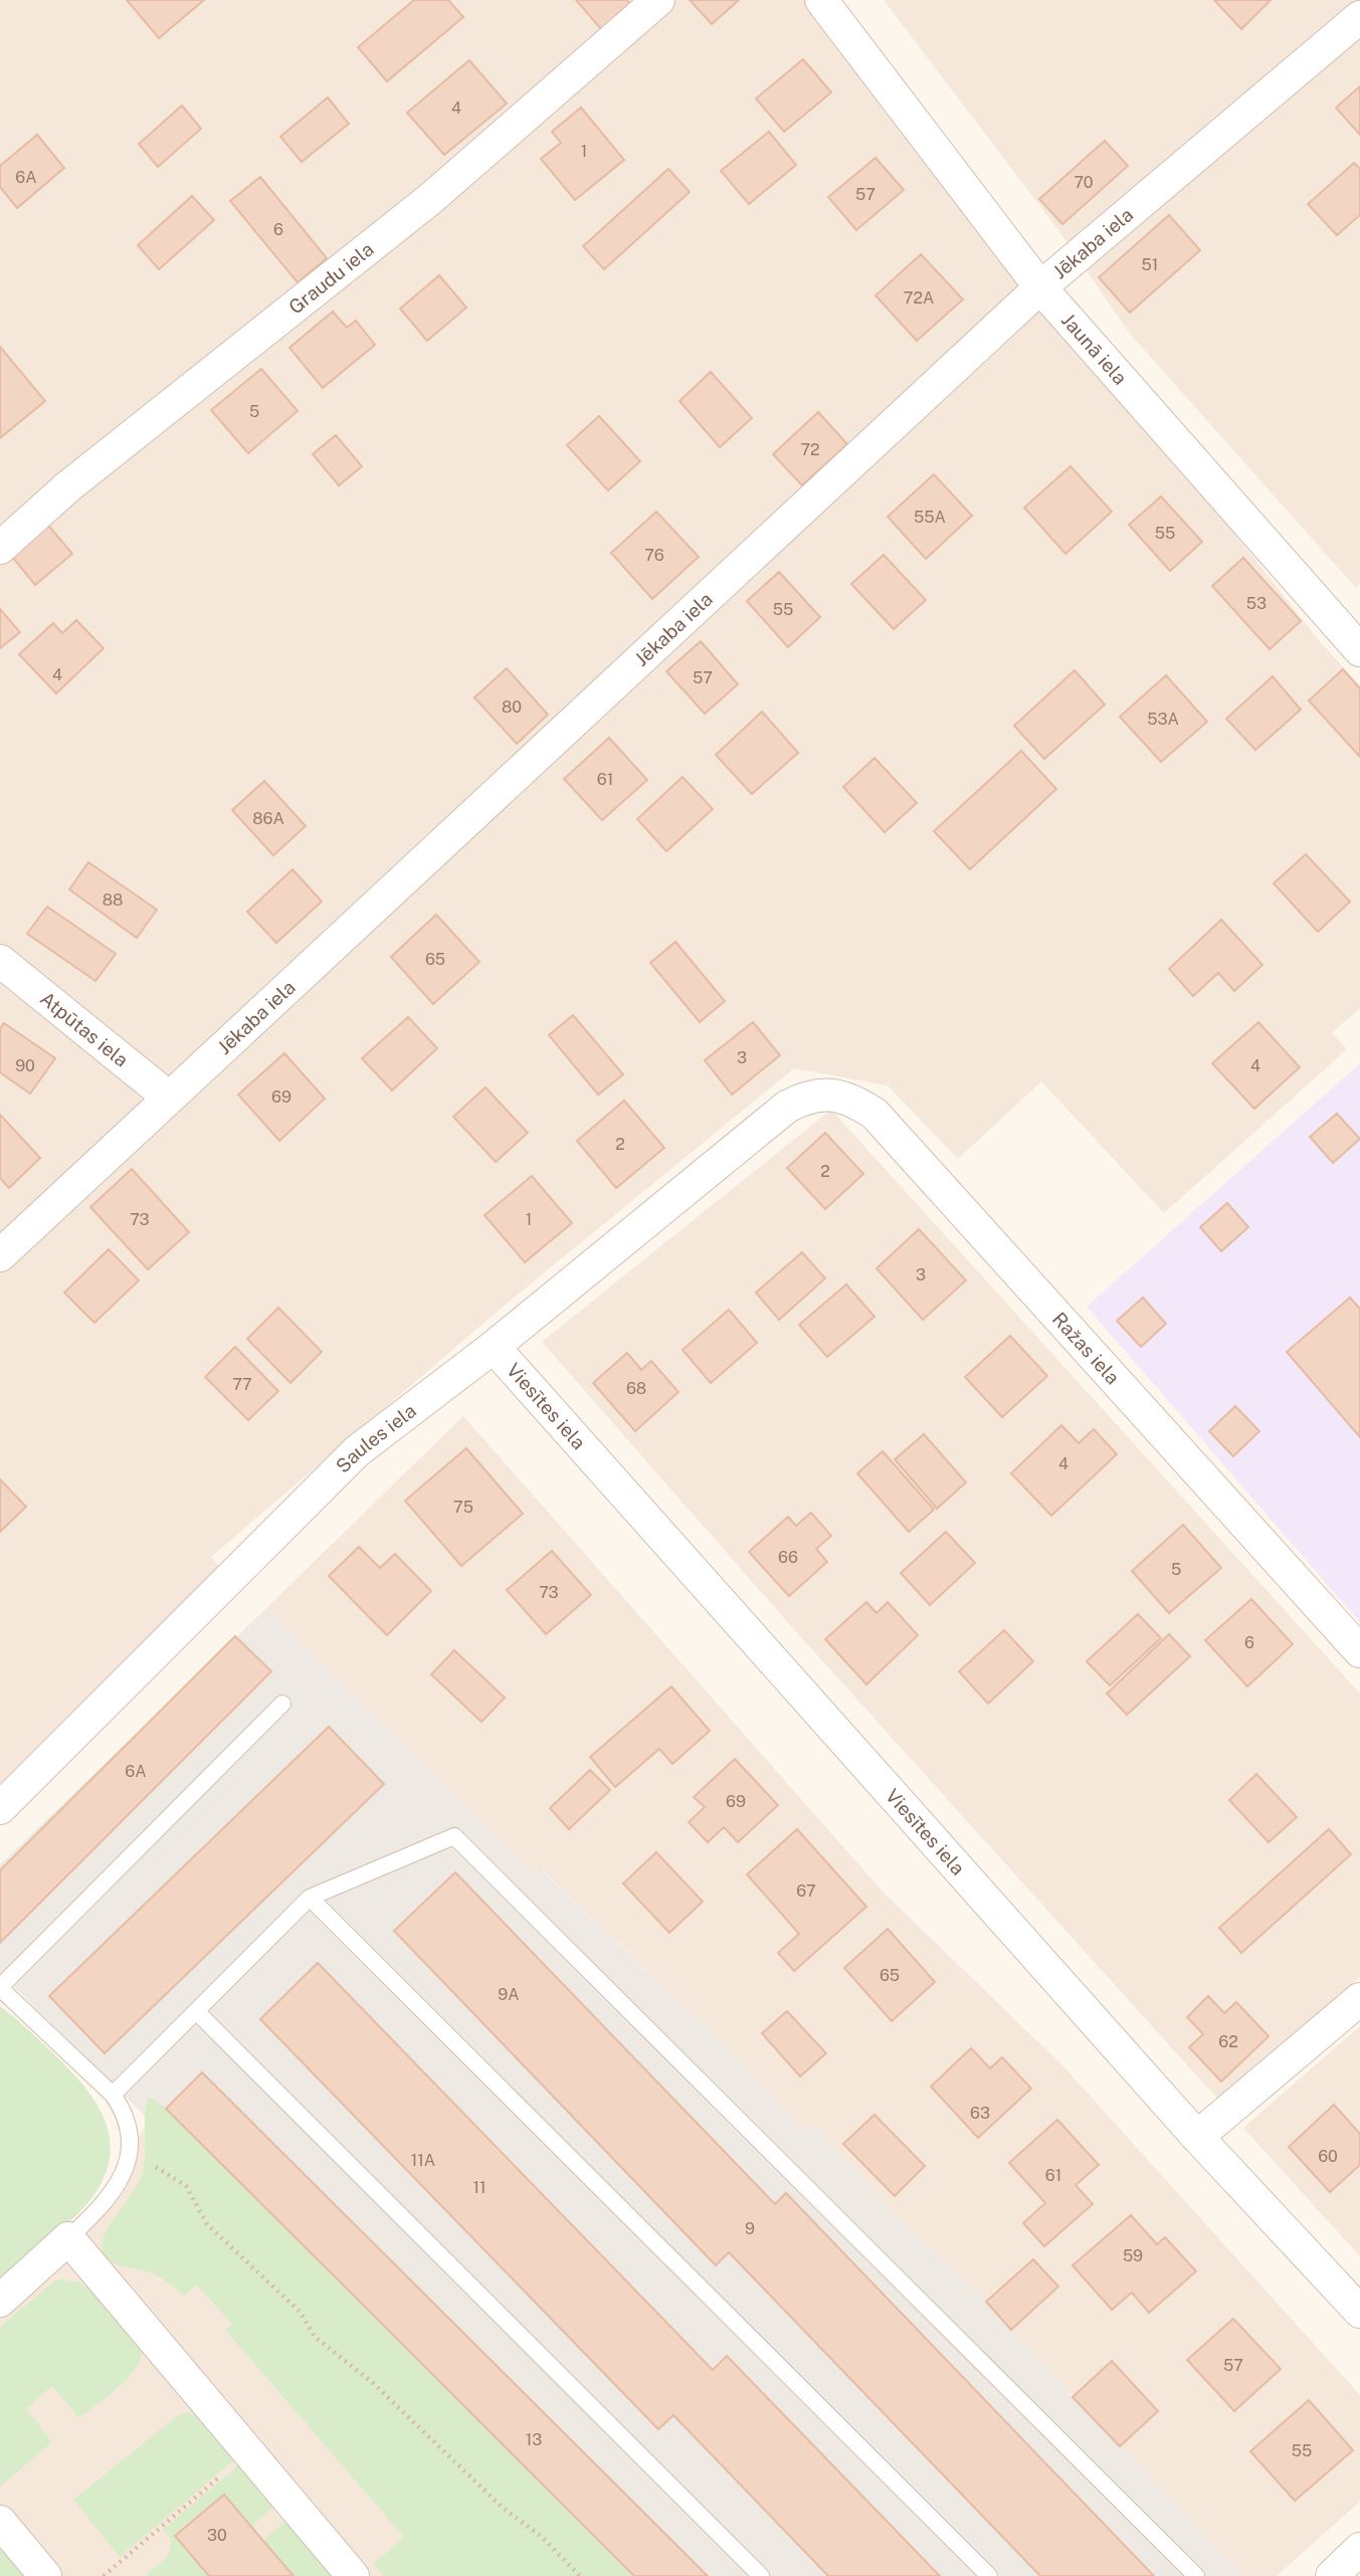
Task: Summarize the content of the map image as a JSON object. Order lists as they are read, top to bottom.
{
  "streets": {
    "street": [
      "Jēkaba iela",
      "Graudu iela",
      "Jaunā iela",
      "Atpūtas iela",
      "Ražas iela",
      "Viesītes iela",
      "Saules iela"
    ]
  },
  "crossings": [
    ["Jēkaba iela", "Jaunā iela"],
    ["Jēkaba iela", "Atpūtas iela"],
    ["Ražas iela", "Saules iela"],
    ["Viesītes iela", "Saules iela"]
  ],
  "house_numbers": [
    "4",
    "1",
    "6A",
    "70",
    "57",
    "6",
    "51",
    "72A",
    "5",
    "72",
    "55A",
    "55",
    "76",
    "53",
    "55",
    "4",
    "57",
    "80",
    "53A",
    "61",
    "86A",
    "88",
    "65",
    "3",
    "90",
    "4",
    "69",
    "2",
    "2",
    "73",
    "1",
    "3",
    "77",
    "68",
    "4",
    "75",
    "66",
    "5",
    "73",
    "6",
    "6A",
    "69",
    "67",
    "65",
    "9A",
    "62",
    "63",
    "60",
    "11A",
    "61",
    "11",
    "9",
    "59",
    "57",
    "13",
    "55",
    "30"
  ]
}
